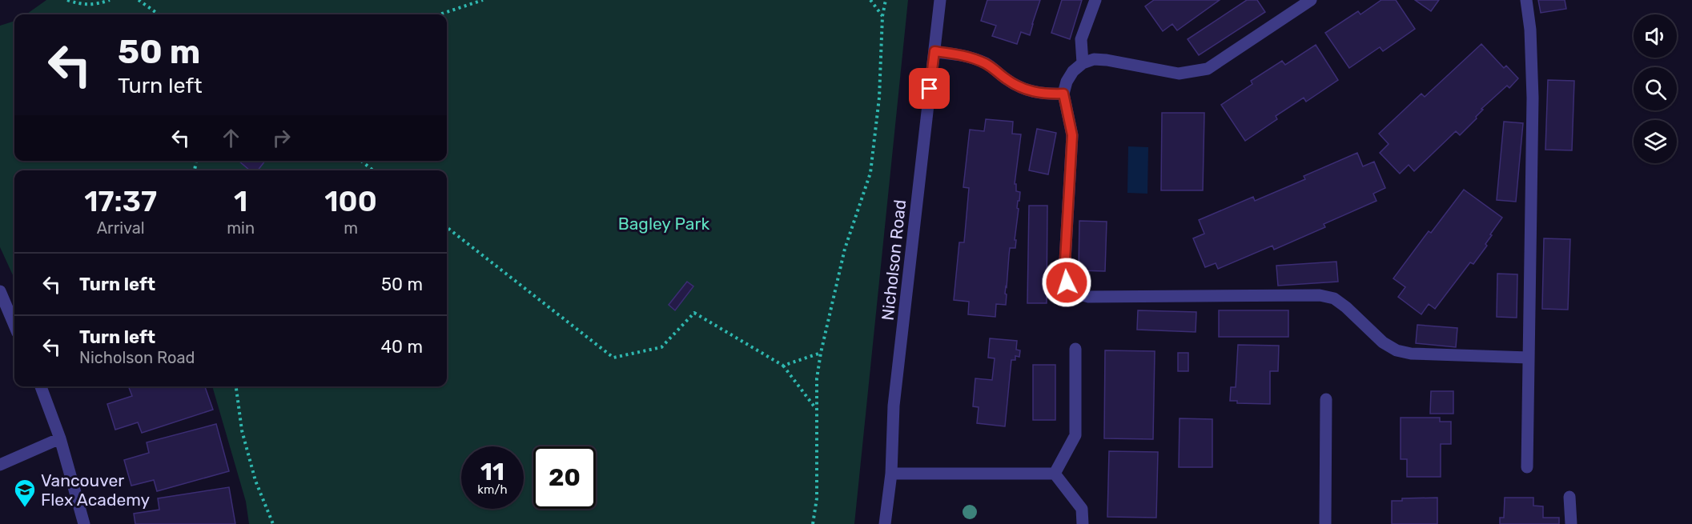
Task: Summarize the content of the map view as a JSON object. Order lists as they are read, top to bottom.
{
  "streets": {
    "street": ["Nicholson Road"]
  },
  "parks": ["Bagley Park"],
  "places": {
    "school or university": ["Vancouver Flex Academy"]
  },
  "page": {
    "turn": ["50 m", "Turn left"],
    "eta": [
      "17:37",
      "Arrival",
      "1",
      "min",
      "100",
      "m"
    ],
    "list": [
      {
        "name": "Turn left",
        "value": "50 m"
      },
      {
        "name": "Turn left",
        "note": "Nicholson Road",
        "value": "40 m"
      }
    ],
    "speed": "11 km/h",
    "limit": "20"
  }
}
